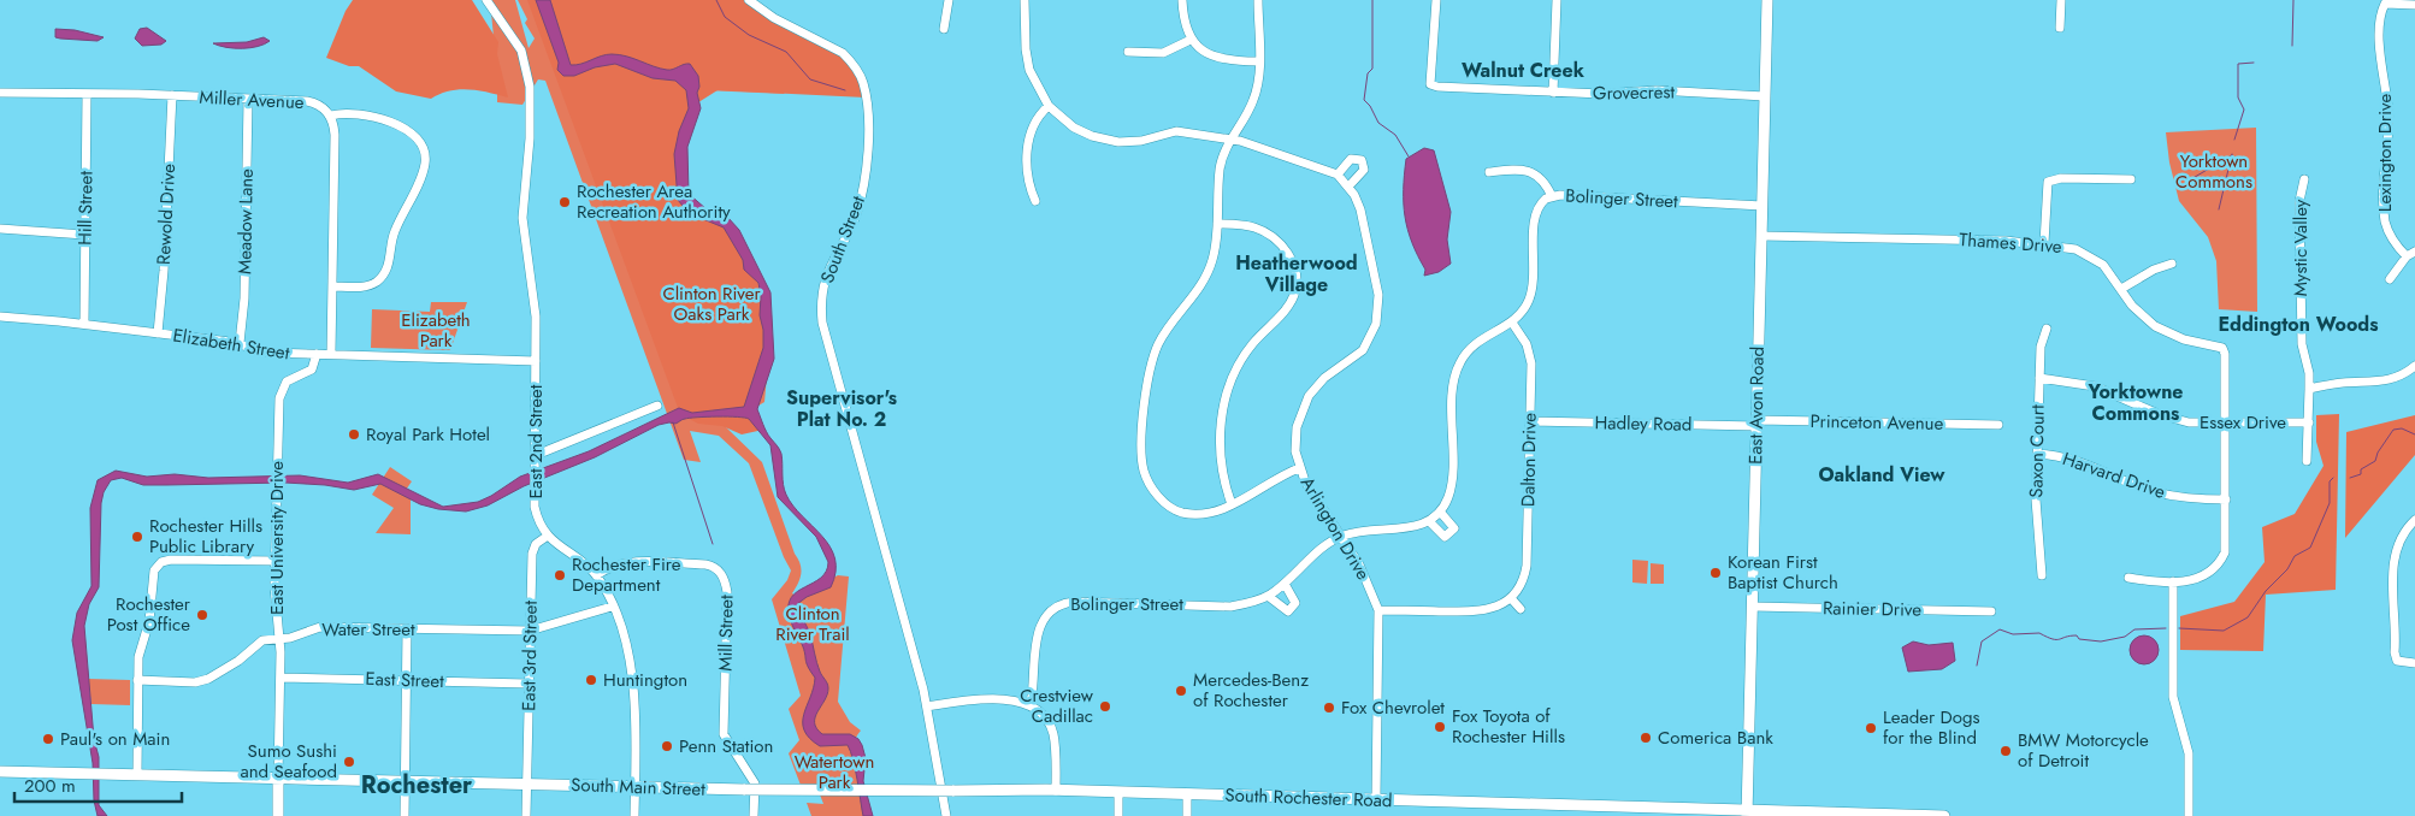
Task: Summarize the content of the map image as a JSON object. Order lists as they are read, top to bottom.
{
  "streets": {
    "main road": ["East Avon Road", "South Main Street", "South Rochester Road"],
    "street": [
      "Grovecrest",
      "Miller Avenue",
      "Lexington Drive",
      "Bolinger Street",
      "Hill Street",
      "Rewold Drive",
      "Meadow Lane",
      "South Street",
      "Thames Drive",
      "Mystic Valley",
      "Elizabeth Street",
      "Princeton Avenue",
      "Essex Drive",
      "Hadley Road",
      "East 2nd Street",
      "Saxon Court",
      "Dalton Drive",
      "Harvard Drive",
      "Arlington Drive",
      "East University Drive",
      "Rainier Drive",
      "Water Street",
      "Mill Street",
      "East 3rd Street",
      "East Street"
    ]
  },
  "crossings": [
    ["Grovecrest", "East Avon Road"],
    ["Miller Avenue", "Hill Street"],
    ["Miller Avenue", "Rewold Drive"],
    ["Miller Avenue", "Meadow Lane"],
    ["Bolinger Street", "East Avon Road"],
    ["Bolinger Street", "Dalton Drive"],
    ["Bolinger Street", "Arlington Drive"],
    ["Hill Street", "Elizabeth Street"],
    ["Rewold Drive", "Elizabeth Street"],
    ["Meadow Lane", "Elizabeth Street"],
    ["Thames Drive", "East Avon Road"],
    ["Thames Drive", "Essex Drive"],
    ["Mystic Valley", "Essex Drive"],
    ["Elizabeth Street", "East 2nd Street"],
    ["Elizabeth Street", "East University Drive"],
    ["East Avon Road", "Princeton Avenue"],
    ["East Avon Road", "Hadley Road"],
    ["East Avon Road", "Rainier Drive"],
    ["East Avon Road", "South Rochester Road"],
    ["Princeton Avenue", "Hadley Road"],
    ["Essex Drive", "Saxon Court"],
    ["Hadley Road", "Dalton Drive"],
    ["East 2nd Street", "Water Street"],
    ["East 2nd Street", "Mill Street"],
    ["East 2nd Street", "East 3rd Street"],
    ["East 2nd Street", "South Main Street"],
    ["Saxon Court", "Harvard Drive"],
    ["Arlington Drive", "South Rochester Road"],
    ["East University Drive", "Water Street"],
    ["East University Drive", "East Street"],
    ["East University Drive", "South Main Street"],
    ["Water Street", "East 3rd Street"],
    ["East 3rd Street", "East Street"],
    ["East 3rd Street", "South Main Street"],
    ["South Main Street", "South Rochester Road"]
  ],
  "districts": [
    "Walnut Creek",
    "Heatherwood Village",
    "Eddington Woods",
    "Yorktowne Commons",
    "Supervisor's Plat No. 2",
    "Oakland View",
    "Rochester"
  ],
  "parks": [
    "Yorktown Commons",
    "Clinton River Oaks Park",
    "Elizabeth Park",
    "Clinton River Trail",
    "Watertown Park"
  ],
  "places": [
    "Rochester Area Recreation Authority",
    "Royal Park Hotel",
    "Rochester Hills Public Library",
    "Korean First Baptist Church",
    "Rochester Fire Department",
    "Rochester Post Office",
    "Huntington",
    "Mercedes-Benz of Rochester",
    "Crestview Cadillac",
    "Fox Chevrolet",
    "Fox Toyota of Rochester Hills",
    "Leader Dogs for the Blind",
    "Comerica Bank",
    "Paul's on Main",
    "Penn Station",
    "BMW Motorcycle of Detroit",
    "Sumo Sushi and Seafood"
  ],
  "scale_bar": "200 m"
}
